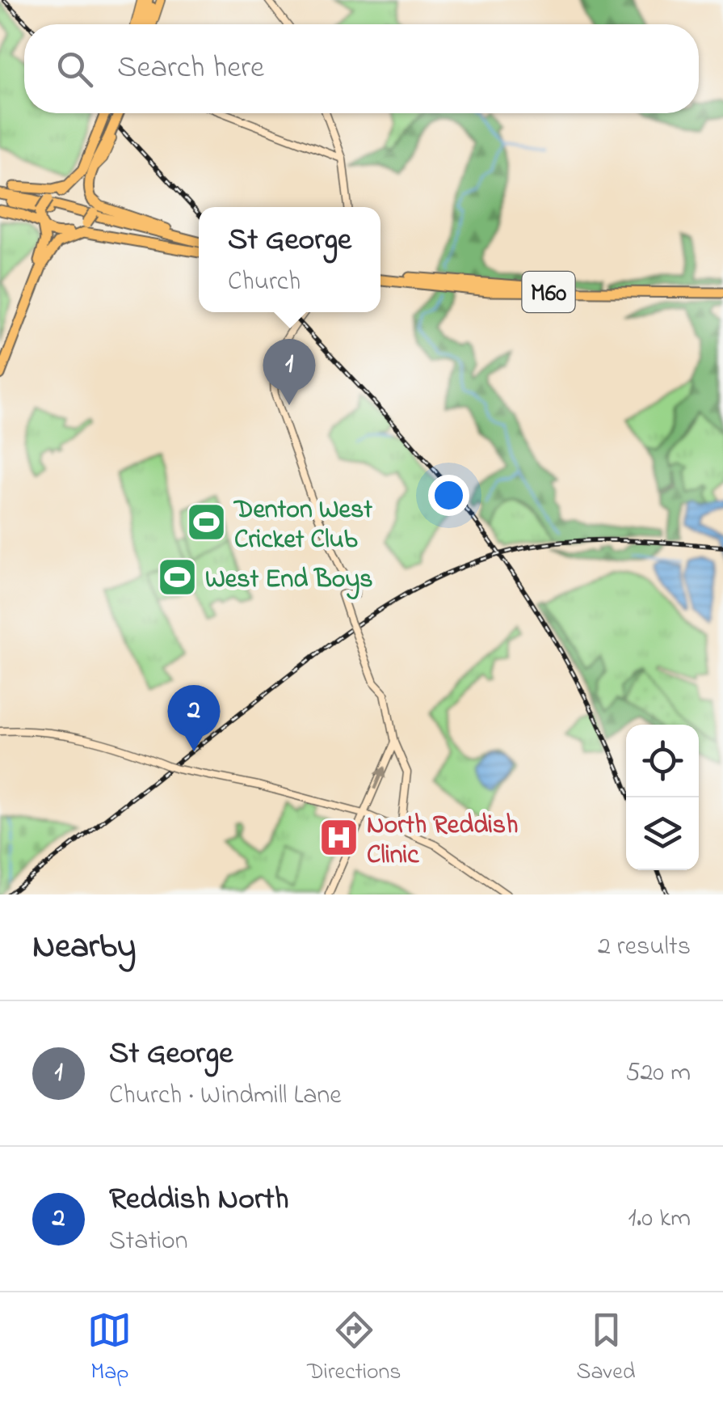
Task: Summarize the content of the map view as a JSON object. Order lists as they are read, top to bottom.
{
  "streets": {
    "highway": ["M60"]
  },
  "places": {
    "sports": ["Denton West Cricket Club", "West End Boys"],
    "hospital": ["North Reddish Clinic"]
  },
  "page": {
    "search": "Search here",
    "popup": ["St George", "Church"],
    "pins": ["1", "2"],
    "heading": ["Nearby", "2 results"],
    "list": [
      {
        "mark": "1",
        "name": "St George",
        "note": "Church · Windmill Lane",
        "value": "520 m"
      },
      {
        "mark": "2",
        "name": "Reddish North",
        "note": "Station",
        "value": "1.0 km"
      }
    ],
    "nav": ["Map", "Directions", "Saved"]
  }
}
